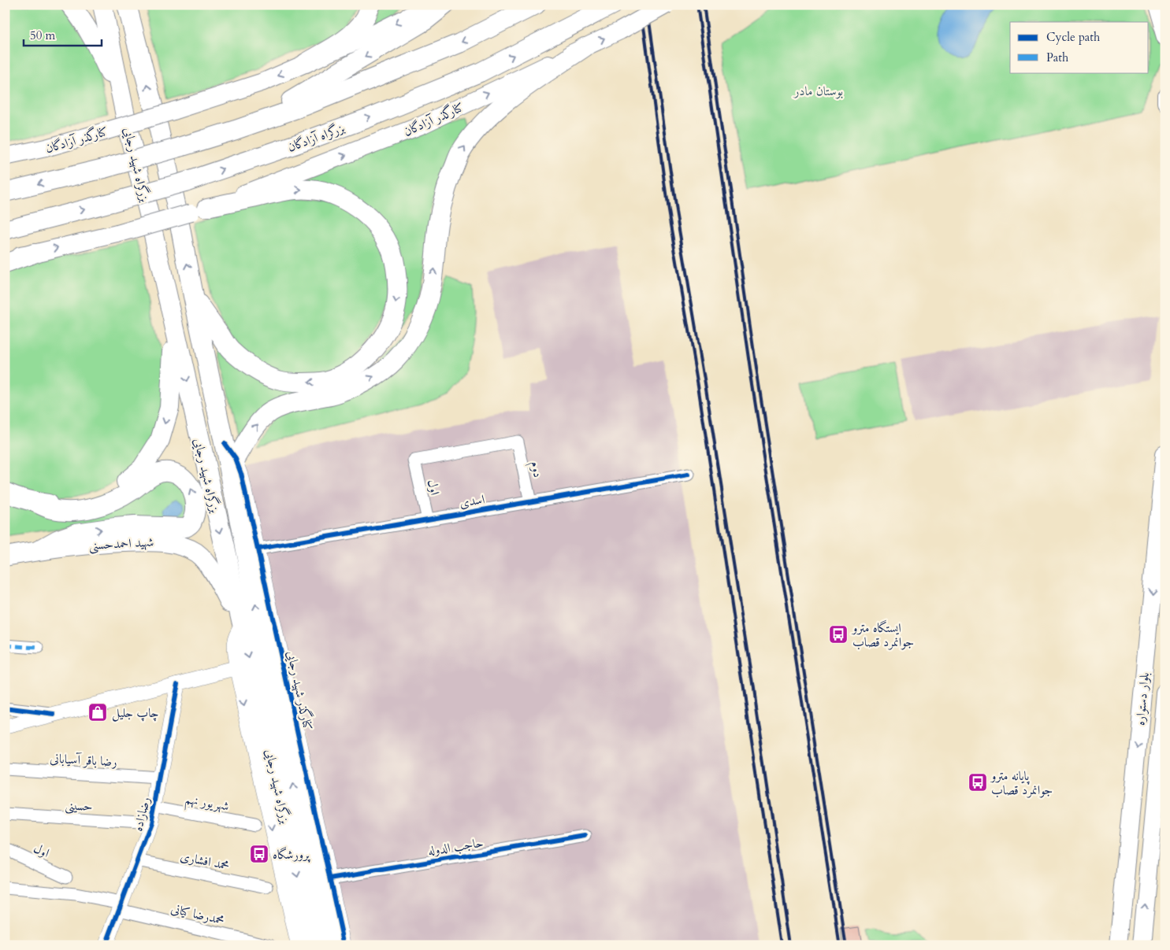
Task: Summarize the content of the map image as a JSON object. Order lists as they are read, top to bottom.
{
  "streets": {
    "highway": ["بزرگراه آزادگان", "بزرگراه شهید رجایی", "شهید احمدحسنی"],
    "main road": ["کنارگذر آزادگان", "بلوار دستواره"],
    "street": [
      "دوم",
      "اول",
      "اسدی",
      "کنارگذر شهید رجایی",
      "رضا باقر آسیابانی",
      "شهریور نهم",
      "حسینی",
      "رضازاده",
      "حاجب الدوله",
      "محمد افشاری",
      "محمدرضا کیانی"
    ]
  },
  "crossings": [
    ["بزرگراه شهید رجایی", "شهید احمدحسنی"],
    ["بزرگراه شهید رجایی", "کنارگذر شهید رجایی"],
    ["دوم", "اول"],
    ["دوم", "اسدی"],
    ["اول", "اسدی"],
    ["اسدی", "کنارگذر شهید رجایی"],
    ["کنارگذر شهید رجایی", "حاجب الدوله"],
    ["رضا باقر آسیابانی", "رضازاده"],
    ["شهریور نهم", "رضازاده"],
    ["حسینی", "رضازاده"],
    ["رضازاده", "محمد افشاری"],
    ["رضازاده", "محمدرضا کیانی"]
  ],
  "parks": ["بوستان مادر"],
  "places": {
    "bus stop": ["ایستگاه مترو جوانمرد قصاب", "پایانه مترو جوانمرد قصاب", "پرورشگاه"],
    "shop": ["چاپ جلیل"]
  },
  "legend": ["Cycle path", "Path"],
  "scale_bar": "50 m"
}
